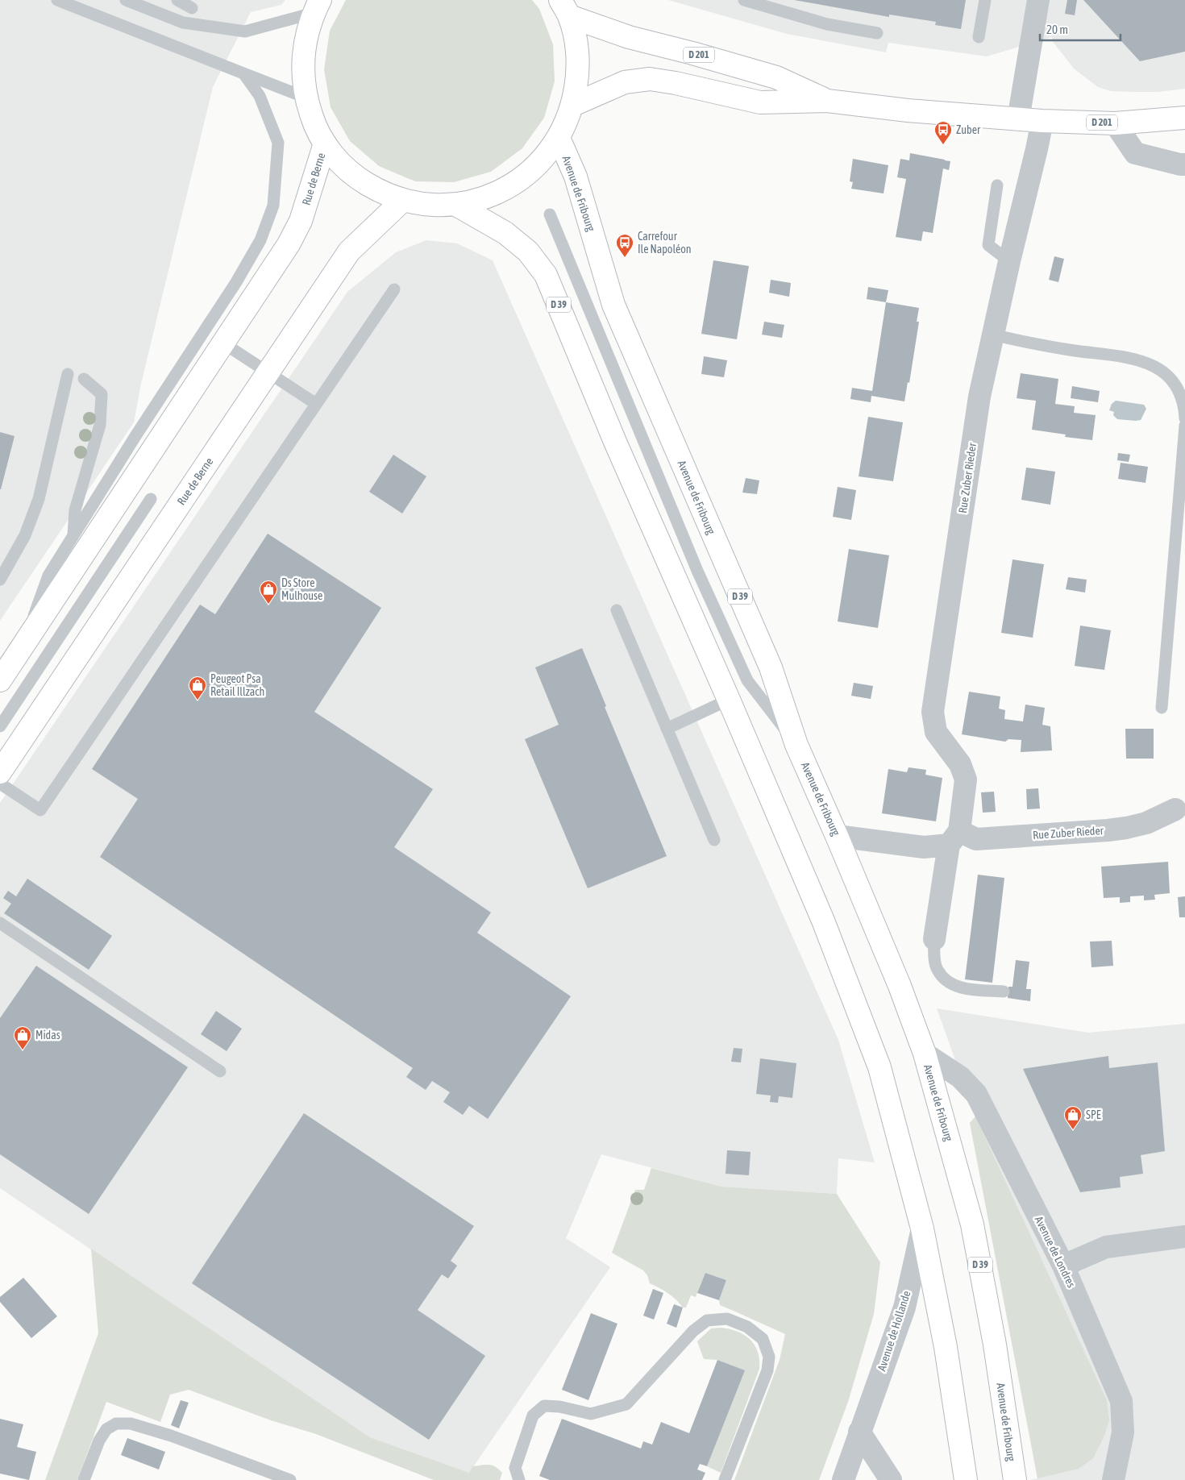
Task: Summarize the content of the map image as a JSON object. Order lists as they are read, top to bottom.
{
  "streets": {
    "main road": [
      "D 201",
      "Rue de Berne",
      "Avenue de Fribourg",
      "D 39"
    ],
    "street": ["Rue Zuber Rieder", "Avenue de Londres", "Avenue de Hollande"]
  },
  "crossings": [
    ["D 201", "Rue Zuber Rieder"],
    ["Avenue de Fribourg", "Rue Zuber Rieder"],
    ["Avenue de Fribourg", "Avenue de Londres"],
    ["D 39", "Avenue de Hollande"]
  ],
  "places": {
    "bus stop": ["Zuber", "Carrefour Ile Napoléon"],
    "shop": [
      "Ds Store Mulhouse",
      "Peugeot Psa Retail Illzach",
      "Midas",
      "SPE"
    ]
  },
  "scale_bar": "20 m"
}
